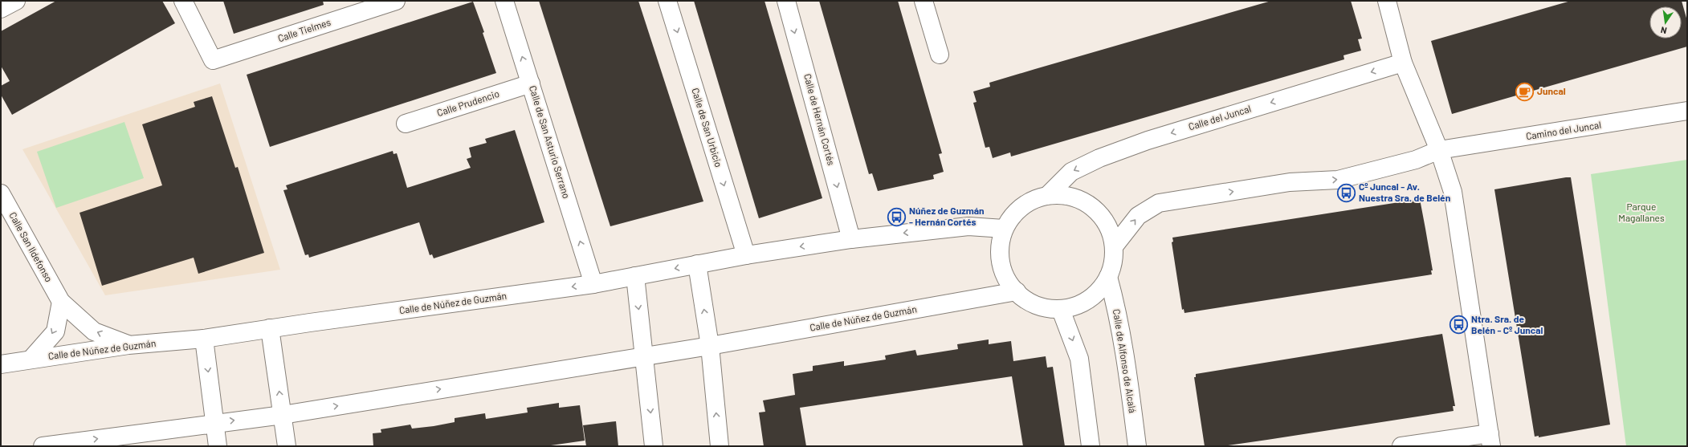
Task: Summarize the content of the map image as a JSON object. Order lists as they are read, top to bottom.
{
  "streets": {
    "street": [
      "Calle Tielmes",
      "Calle Prudencio",
      "Calle del Juncal",
      "Calle de Hernán Cortés",
      "Calle de San Urbicio",
      "Camino del Juncal",
      "Calle de San Asturio Serrano",
      "Calle San Ildefonso",
      "Calle de Núñez de Guzmán",
      "Calle de Alfonso de Alcalá"
    ]
  },
  "crossings": [
    ["Calle Prudencio", "Calle de San Asturio Serrano"],
    ["Calle del Juncal", "Calle de Núñez de Guzmán"],
    ["Calle del Juncal", "Calle de Alfonso de Alcalá"],
    ["Calle de Hernán Cortés", "Calle de Núñez de Guzmán"],
    ["Calle de San Urbicio", "Calle de Núñez de Guzmán"],
    ["Calle de San Asturio Serrano", "Calle de Núñez de Guzmán"],
    ["Calle San Ildefonso", "Calle de Núñez de Guzmán"],
    ["Calle de Núñez de Guzmán", "Calle de Alfonso de Alcalá"]
  ],
  "one_way": [
    "Calle de Hernán Cortés",
    "Calle de San Urbicio",
    "Calle de San Asturio Serrano",
    "Calle San Ildefonso"
  ],
  "parks": ["Parque Magallanes"],
  "places": {
    "cafe": ["Juncal"],
    "bus stop": ["Cº Juncal - Av. Nuestra Sra. de Belén", "Núñez de Guzmán - Hernán Cortés", "Ntra. Sra. de Belén - Cº Juncal"]
  },
  "north": "bottom"
}
